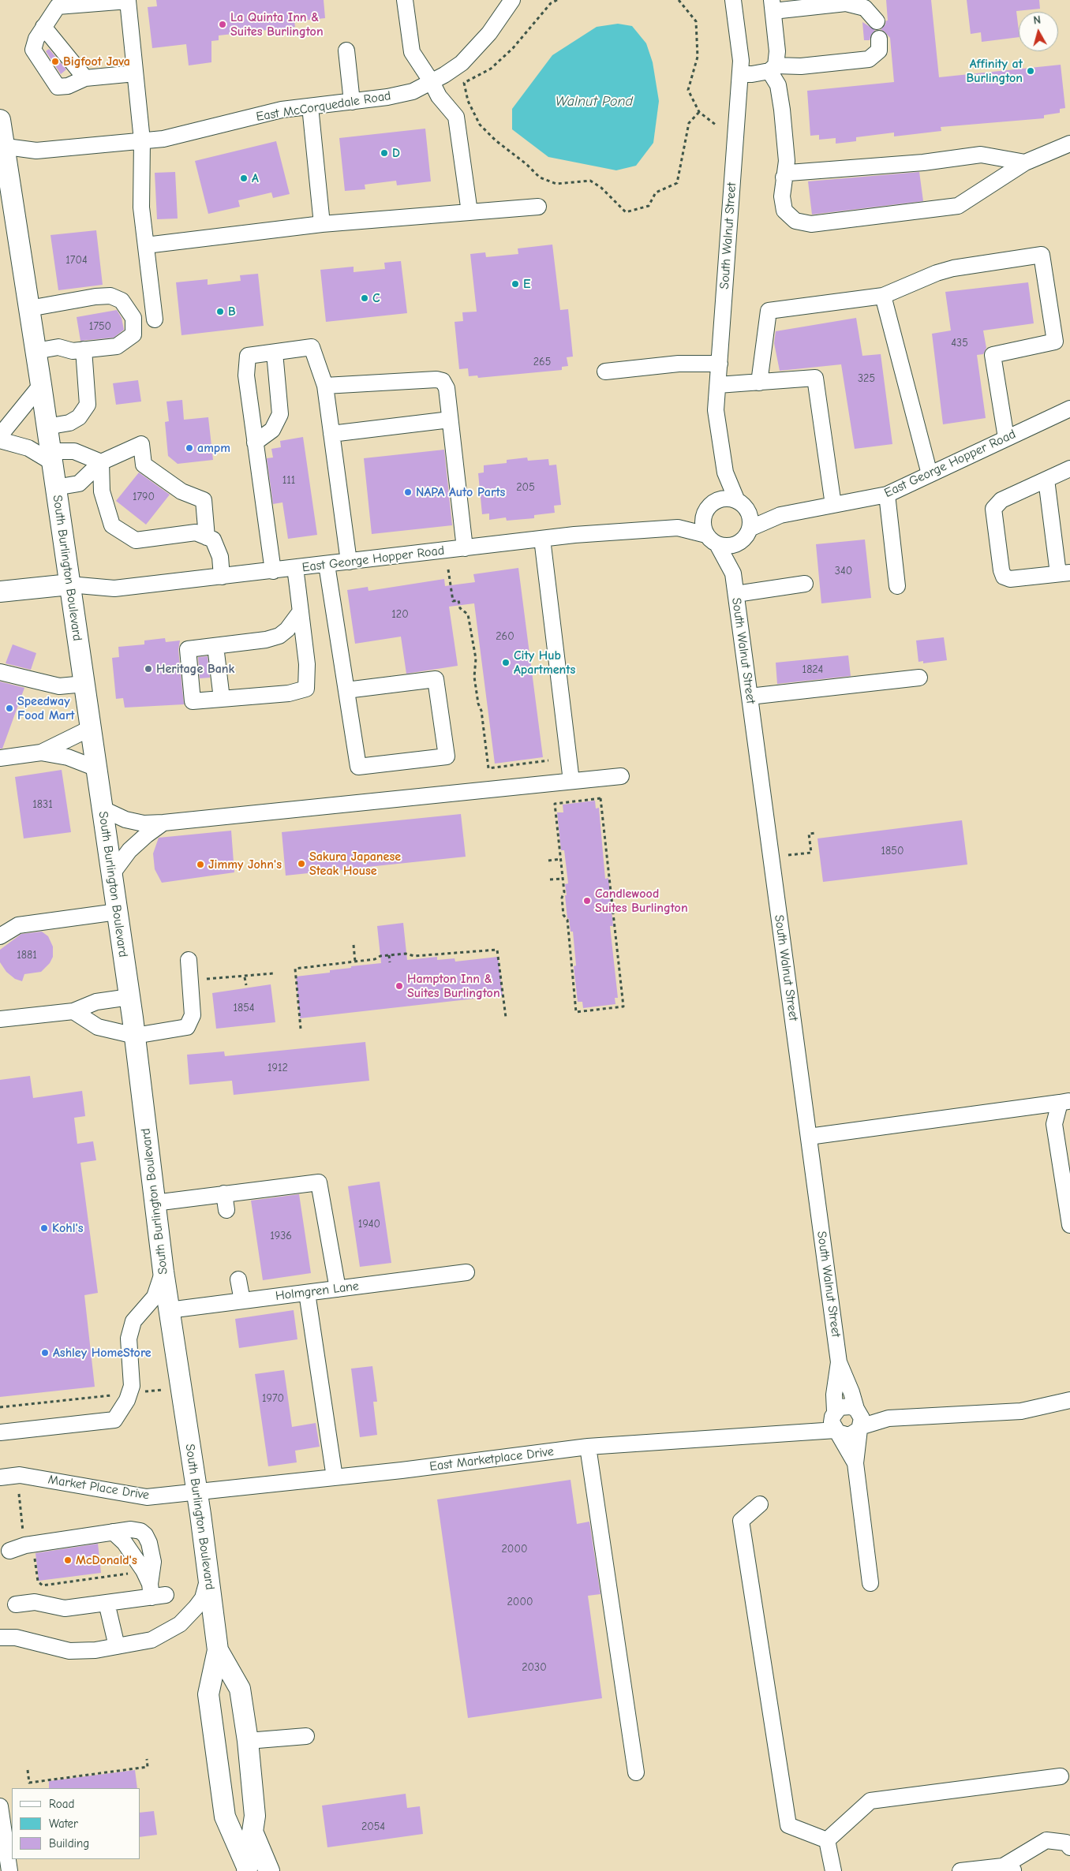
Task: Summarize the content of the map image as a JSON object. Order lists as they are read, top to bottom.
{
  "streets": {
    "main road": ["South Burlington Boulevard"],
    "street": [
      "East McCorquedale Road",
      "South Walnut Street",
      "East George Hopper Road",
      "Holmgren Lane",
      "East Marketplace Drive",
      "Market Place Drive"
    ]
  },
  "crossings": [
    ["East McCorquedale Road", "South Burlington Boulevard"],
    ["South Walnut Street", "East George Hopper Road"],
    ["South Walnut Street", "East Marketplace Drive"],
    ["East George Hopper Road", "South Burlington Boulevard"],
    ["South Burlington Boulevard", "Holmgren Lane"],
    ["South Burlington Boulevard", "East Marketplace Drive"],
    ["South Burlington Boulevard", "Market Place Drive"],
    ["East Marketplace Drive", "Market Place Drive"]
  ],
  "water": ["Walnut Pond"],
  "places": [
    "La Quinta Inn & Suites Burlington",
    "Bigfoot Java",
    "Affinity at Burlington",
    "D",
    "A",
    "E",
    "C",
    "B",
    "ampm",
    "NAPA Auto Parts",
    "City Hub Apartments",
    "Heritage Bank",
    "Speedway Food Mart",
    "Sakura Japanese Steak House",
    "Jimmy John's",
    "Candlewood Suites Burlington",
    "Hampton Inn & Suites Burlington",
    "Kohl's",
    "Ashley HomeStore",
    "McDonald's"
  ],
  "house_numbers": [
    "1704",
    "1750",
    "435",
    "265",
    "325",
    "111",
    "205",
    "1790",
    "340",
    "120",
    "260",
    "1824",
    "1831",
    "1850",
    "1881",
    "1854",
    "1912",
    "1940",
    "1936",
    "1970",
    "2000",
    "2000",
    "2030",
    "2054"
  ],
  "legend": ["Road", "Water", "Building"],
  "north": "top"
}
